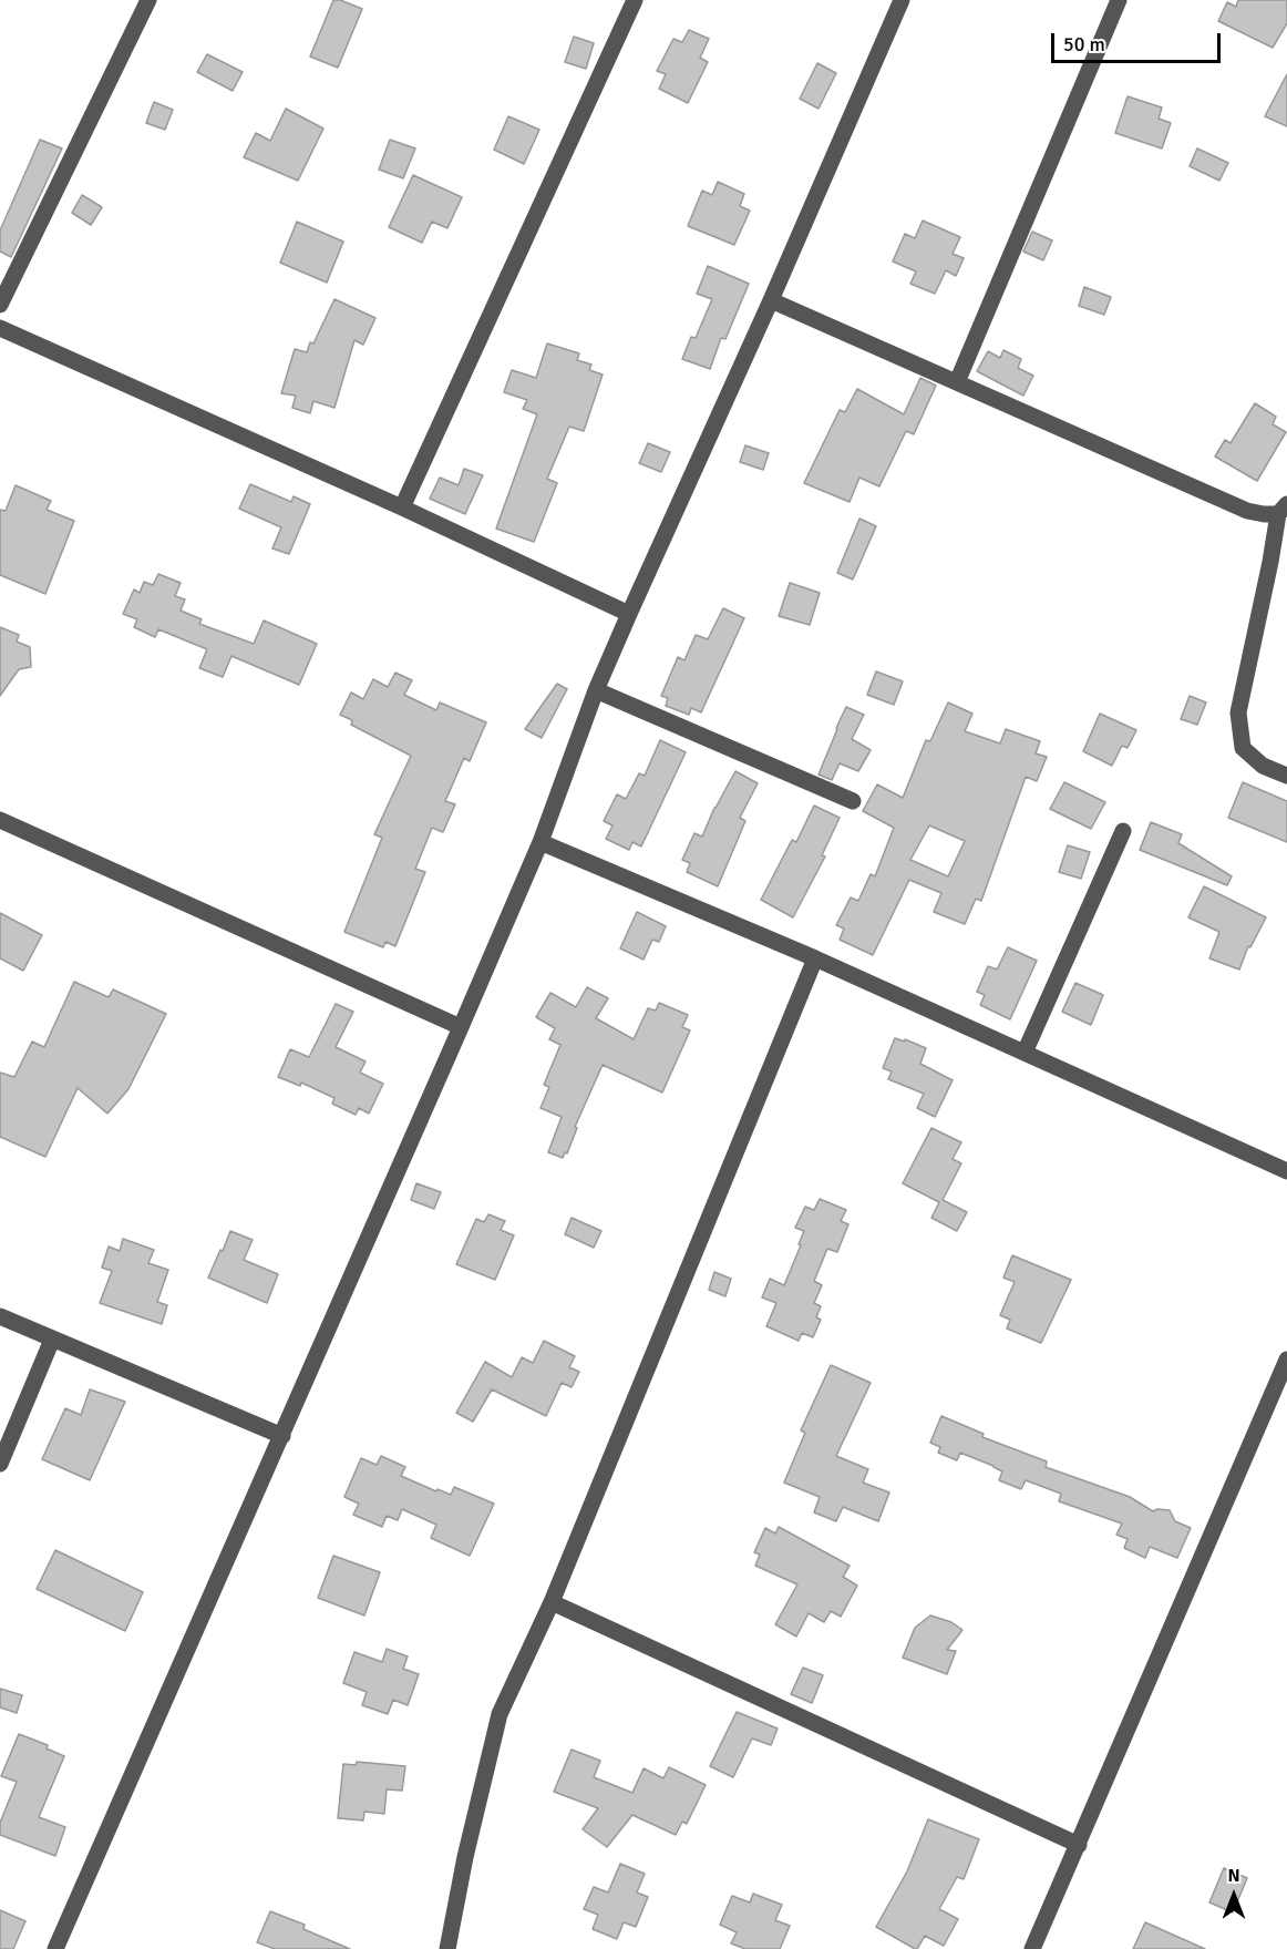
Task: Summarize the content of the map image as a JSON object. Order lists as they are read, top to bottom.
{
  "scale_bar": "50 m",
  "north": "top"
}
